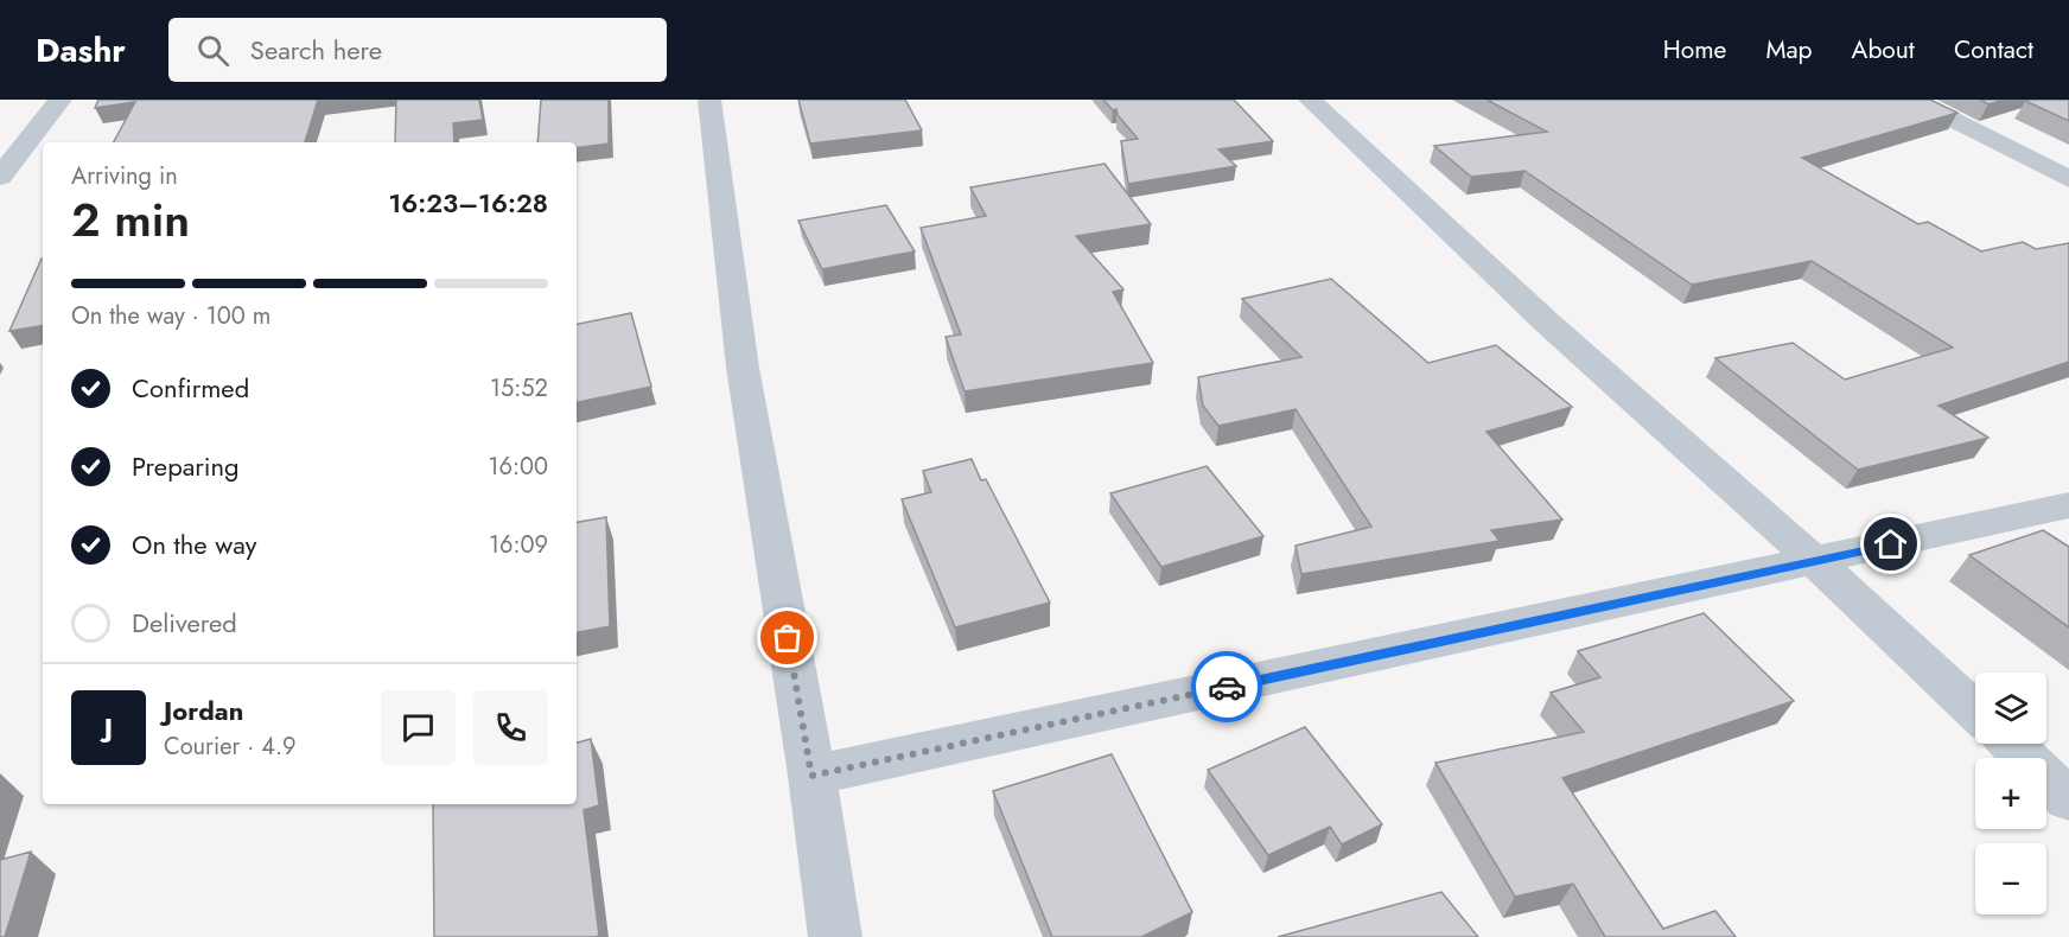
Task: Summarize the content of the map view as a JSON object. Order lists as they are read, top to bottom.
{
  "page": {
    "header": "Dashr",
    "search": "Search here",
    "nav": [
      "Home",
      "Map",
      "About",
      "Contact"
    ],
    "heading": ["2 min", "Arriving in", "16:23–16:28"],
    "panel": ["Jordan", "Courier · 4.9"],
    "bar": "On the way · 100 m",
    "list": [
      ["Confirmed", "15:52"],
      ["Preparing", "16:00"],
      ["On the way", "16:09"],
      "Delivered"
    ],
    "map_buttons": ["+", "−"],
    "round": "J"
  }
}
